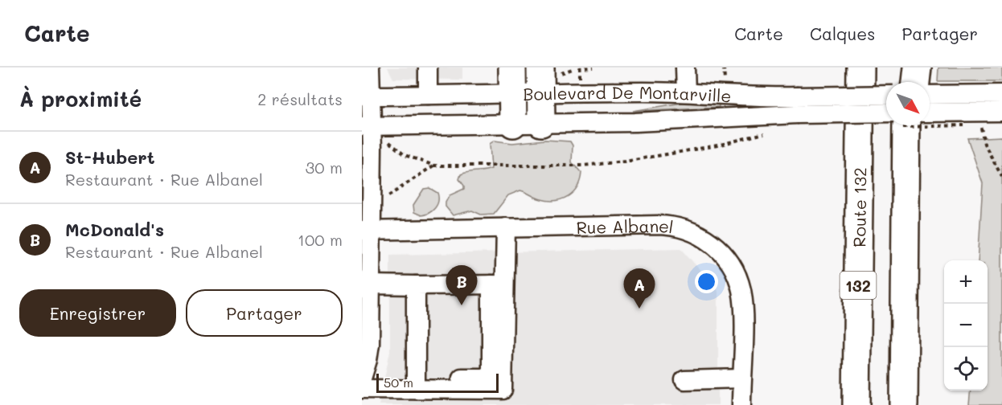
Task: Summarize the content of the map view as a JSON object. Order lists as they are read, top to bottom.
{
  "streets": {
    "highway": ["Route 132", "132"],
    "street": ["Boulevard De Montarville", "Rue Albanel"]
  },
  "scale_bar": "50 m",
  "north": "bottom right",
  "page": {
    "header": "Carte",
    "nav": ["Carte", "Calques", "Partager"],
    "heading": ["À proximité", "2 résultats"],
    "list": [
      {
        "mark": "A",
        "name": "St-Hubert",
        "note": "Restaurant · Rue Albanel",
        "value": "30 m"
      },
      {
        "mark": "B",
        "name": "McDonald's",
        "note": "Restaurant · Rue Albanel",
        "value": "100 m"
      }
    ],
    "map_buttons": ["+", "−"],
    "pins": ["B", "A"],
    "buttons": ["Enregistrer", "Partager"],
    "scale": "50 m"
  }
}
